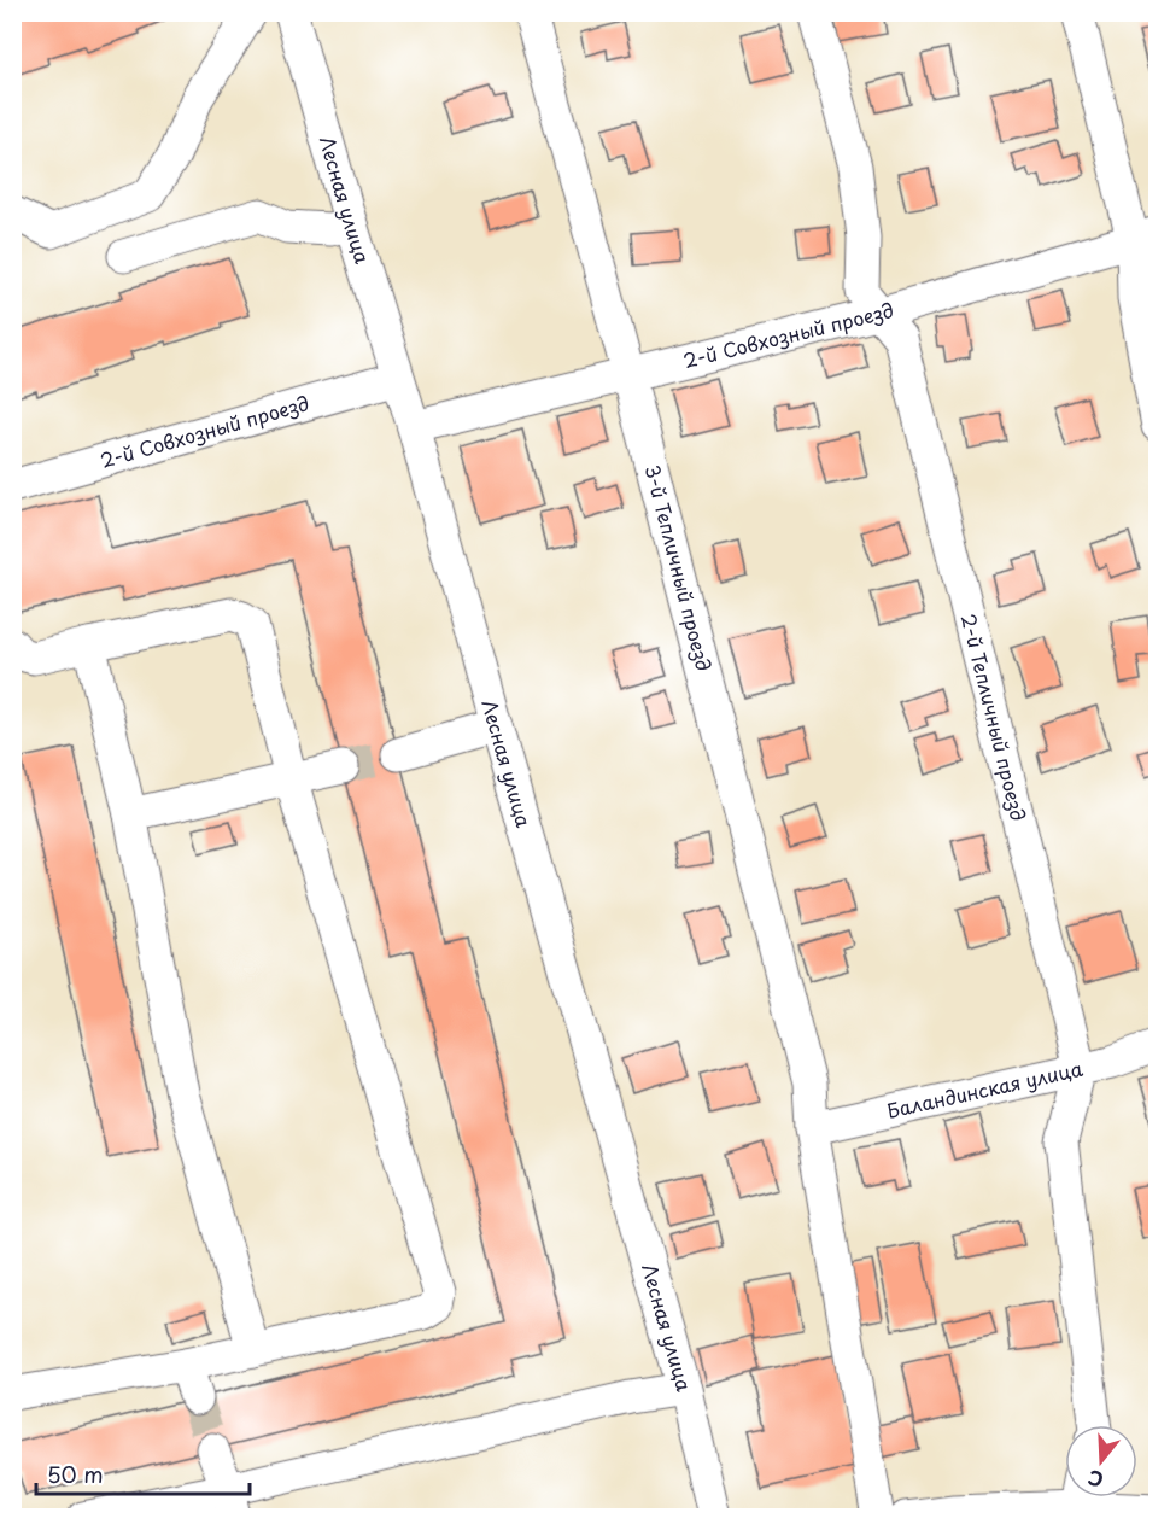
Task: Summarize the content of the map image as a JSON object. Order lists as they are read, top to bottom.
{
  "streets": {
    "street": [
      "Лесная улица",
      "2-й Совхозный проезд",
      "3-й Тепличный проезд",
      "2-й Тепличный проезд",
      "Баландинская улица"
    ]
  },
  "crossings": [
    ["Лесная улица", "2-й Совхозный проезд"],
    ["2-й Совхозный проезд", "3-й Тепличный проезд"],
    ["2-й Совхозный проезд", "2-й Тепличный проезд"],
    ["3-й Тепличный проезд", "Баландинская улица"],
    ["2-й Тепличный проезд", "Баландинская улица"]
  ],
  "scale_bar": "50 m",
  "north": "bottom"
}
